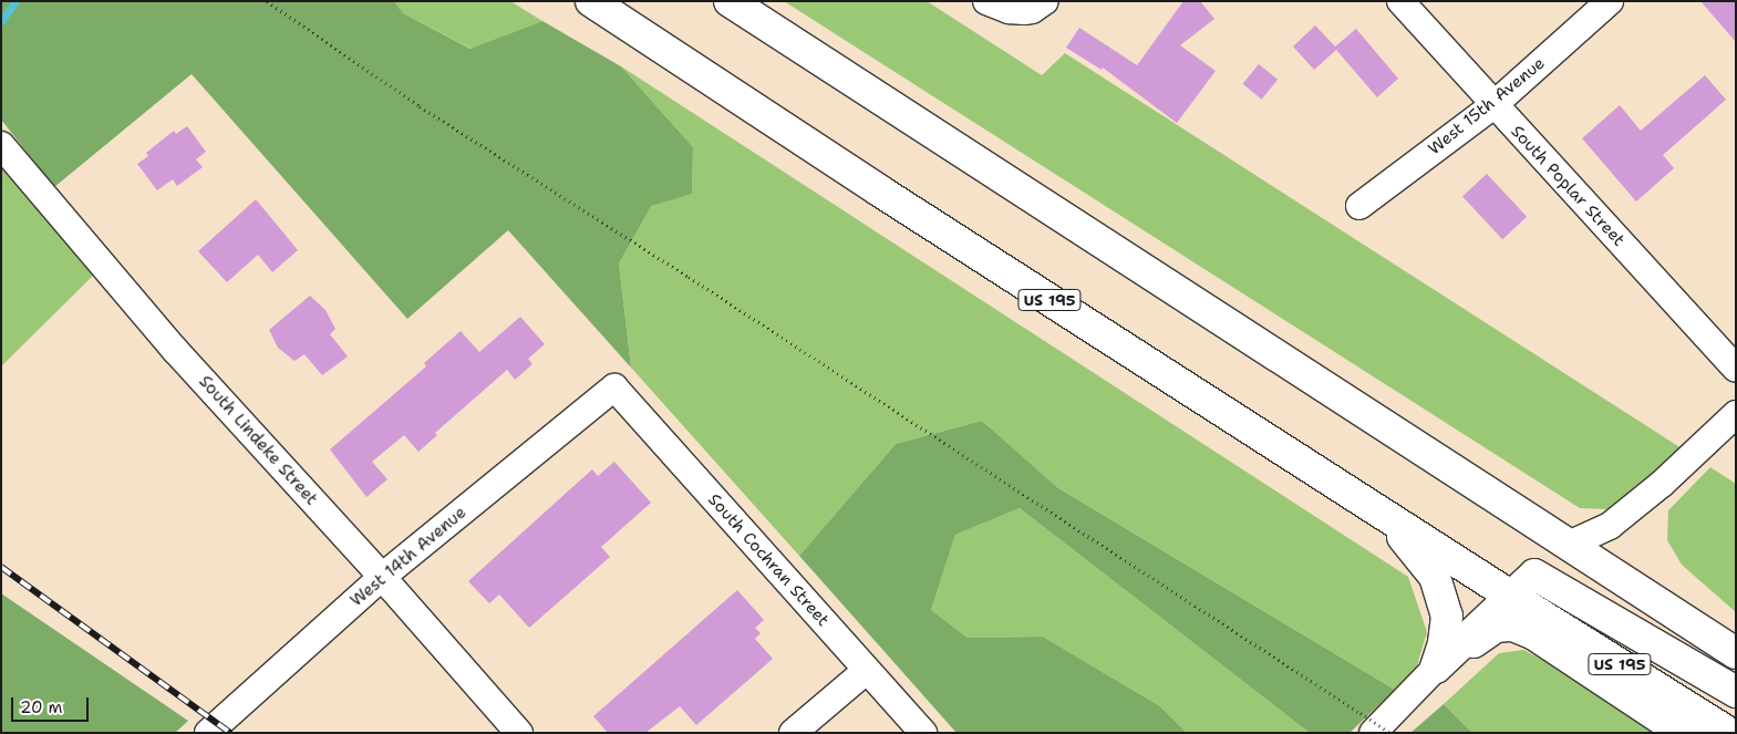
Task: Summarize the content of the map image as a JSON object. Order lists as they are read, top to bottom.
{
  "streets": {
    "highway": ["US 195"],
    "street": [
      "West 15th Avenue",
      "South Poplar Street",
      "South Lindeke Street",
      "West 14th Avenue",
      "South Cochran Street"
    ]
  },
  "crossings": [
    ["West 15th Avenue", "South Poplar Street"],
    ["South Lindeke Street", "West 14th Avenue"],
    ["West 14th Avenue", "South Cochran Street"]
  ],
  "scale_bar": "20 m"
}
